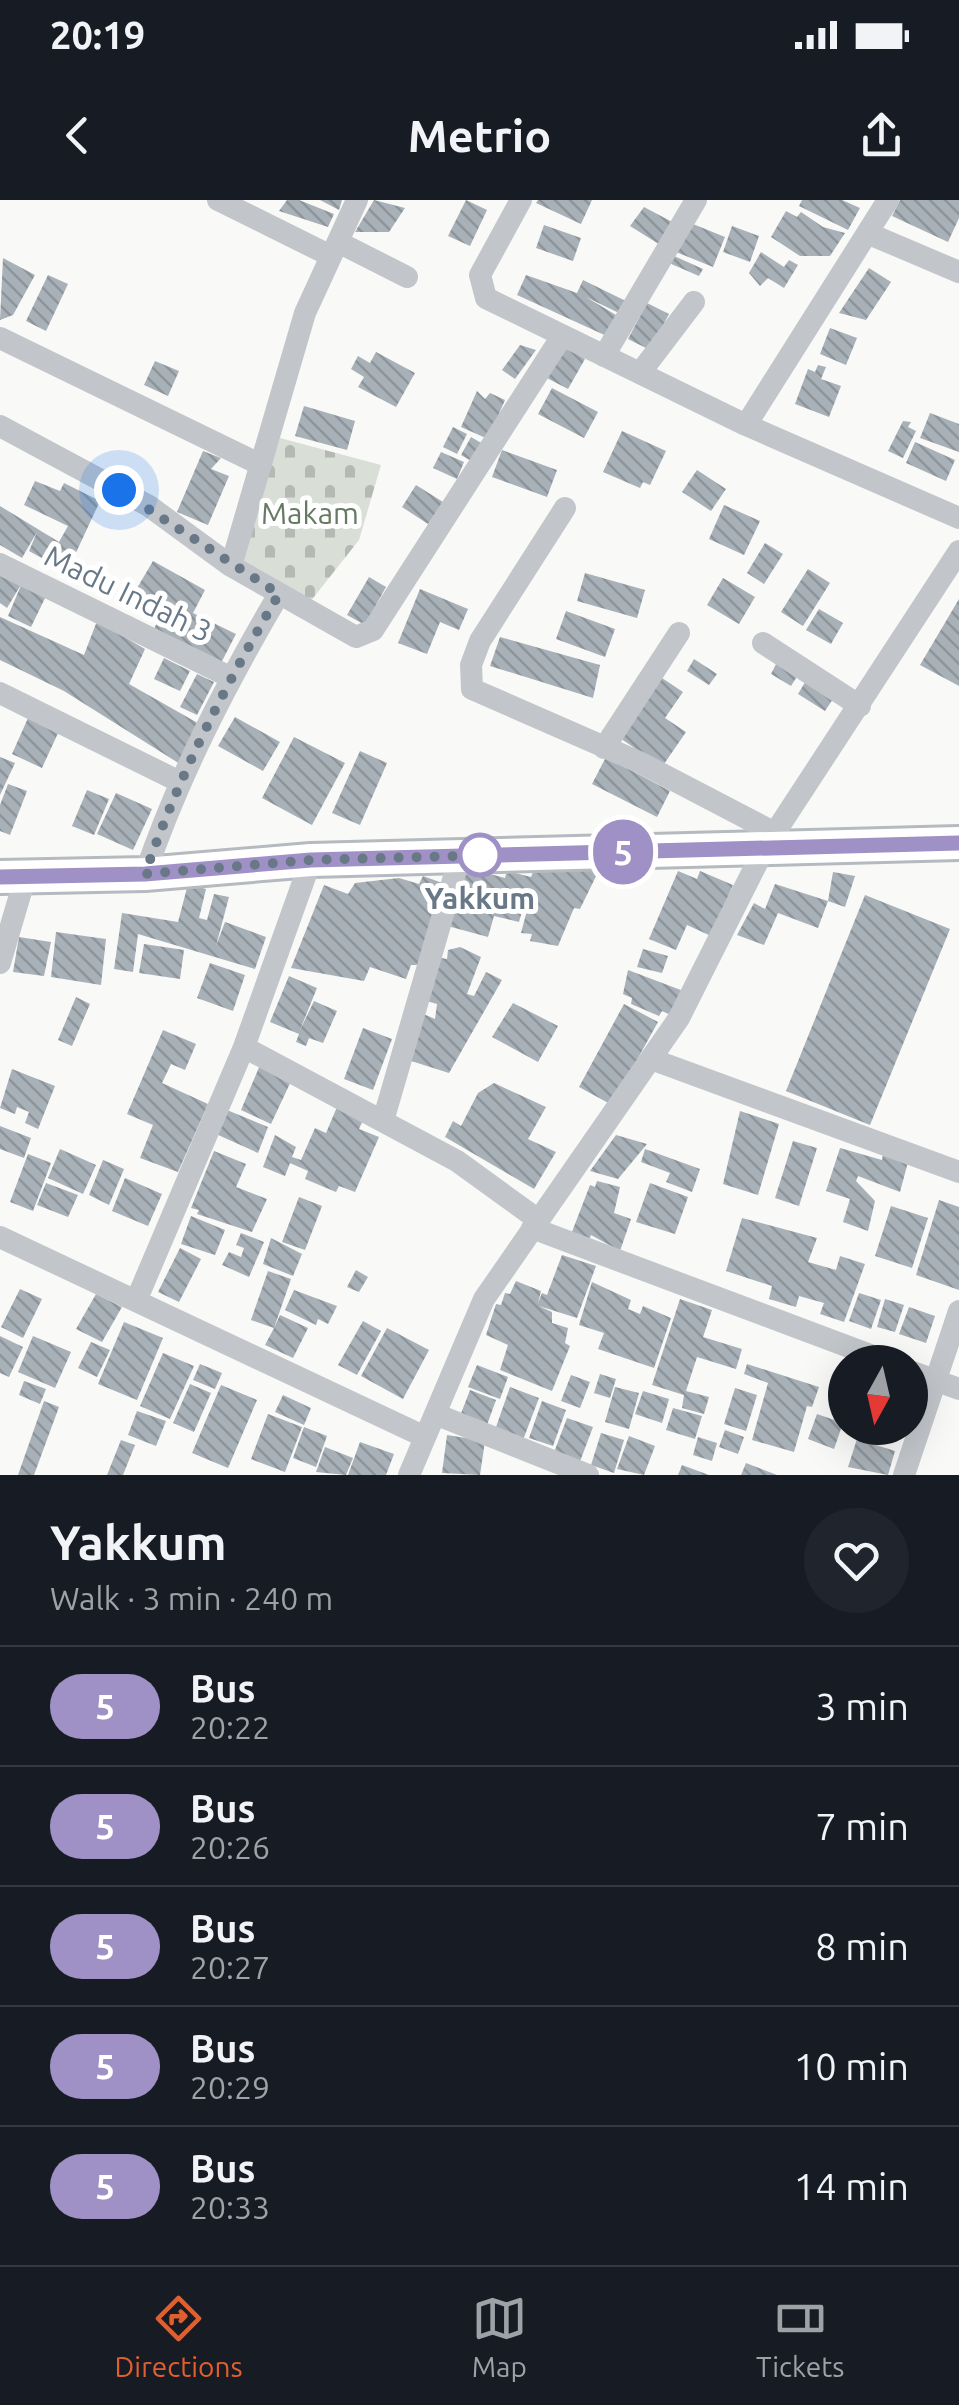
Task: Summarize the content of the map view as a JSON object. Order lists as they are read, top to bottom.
{
  "streets": {
    "street": ["Madu Indah 3"]
  },
  "parks": ["Makam"],
  "places": ["Yakkum"],
  "lines": ["bus line 5"],
  "north": "bottom",
  "page": {
    "status": "20:19",
    "header": "Metrio",
    "on_map": "5",
    "heading": ["Yakkum", "Walk · 3 min · 240 m"],
    "list": [
      {
        "mark": "5",
        "name": "Bus",
        "note": "20:22",
        "value": "3 min"
      },
      {
        "mark": "5",
        "name": "Bus",
        "note": "20:26",
        "value": "7 min"
      },
      {
        "mark": "5",
        "name": "Bus",
        "note": "20:27",
        "value": "8 min"
      },
      {
        "mark": "5",
        "name": "Bus",
        "note": "20:29",
        "value": "10 min"
      },
      {
        "mark": "5",
        "name": "Bus",
        "note": "20:33",
        "value": "14 min"
      }
    ],
    "tabs": ["Directions", "Map", "Tickets"]
  }
}
